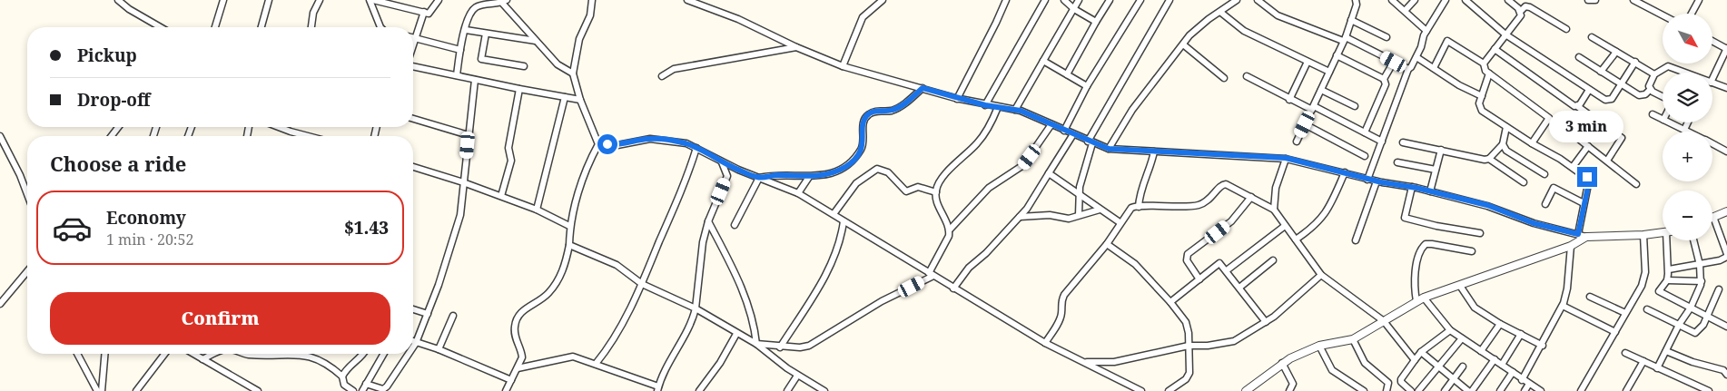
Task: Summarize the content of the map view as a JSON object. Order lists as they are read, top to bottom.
{
  "north": "bottom right",
  "page": {
    "map_buttons": ["+", "−"],
    "banner": ["Pickup", "Drop-off"],
    "bubble": "3 min",
    "heading": "Choose a ride",
    "list": [
      {
        "name": "Economy",
        "note": "1 min · 20:52",
        "value": "$1.43"
      }
    ],
    "buttons": "Confirm"
  }
}
